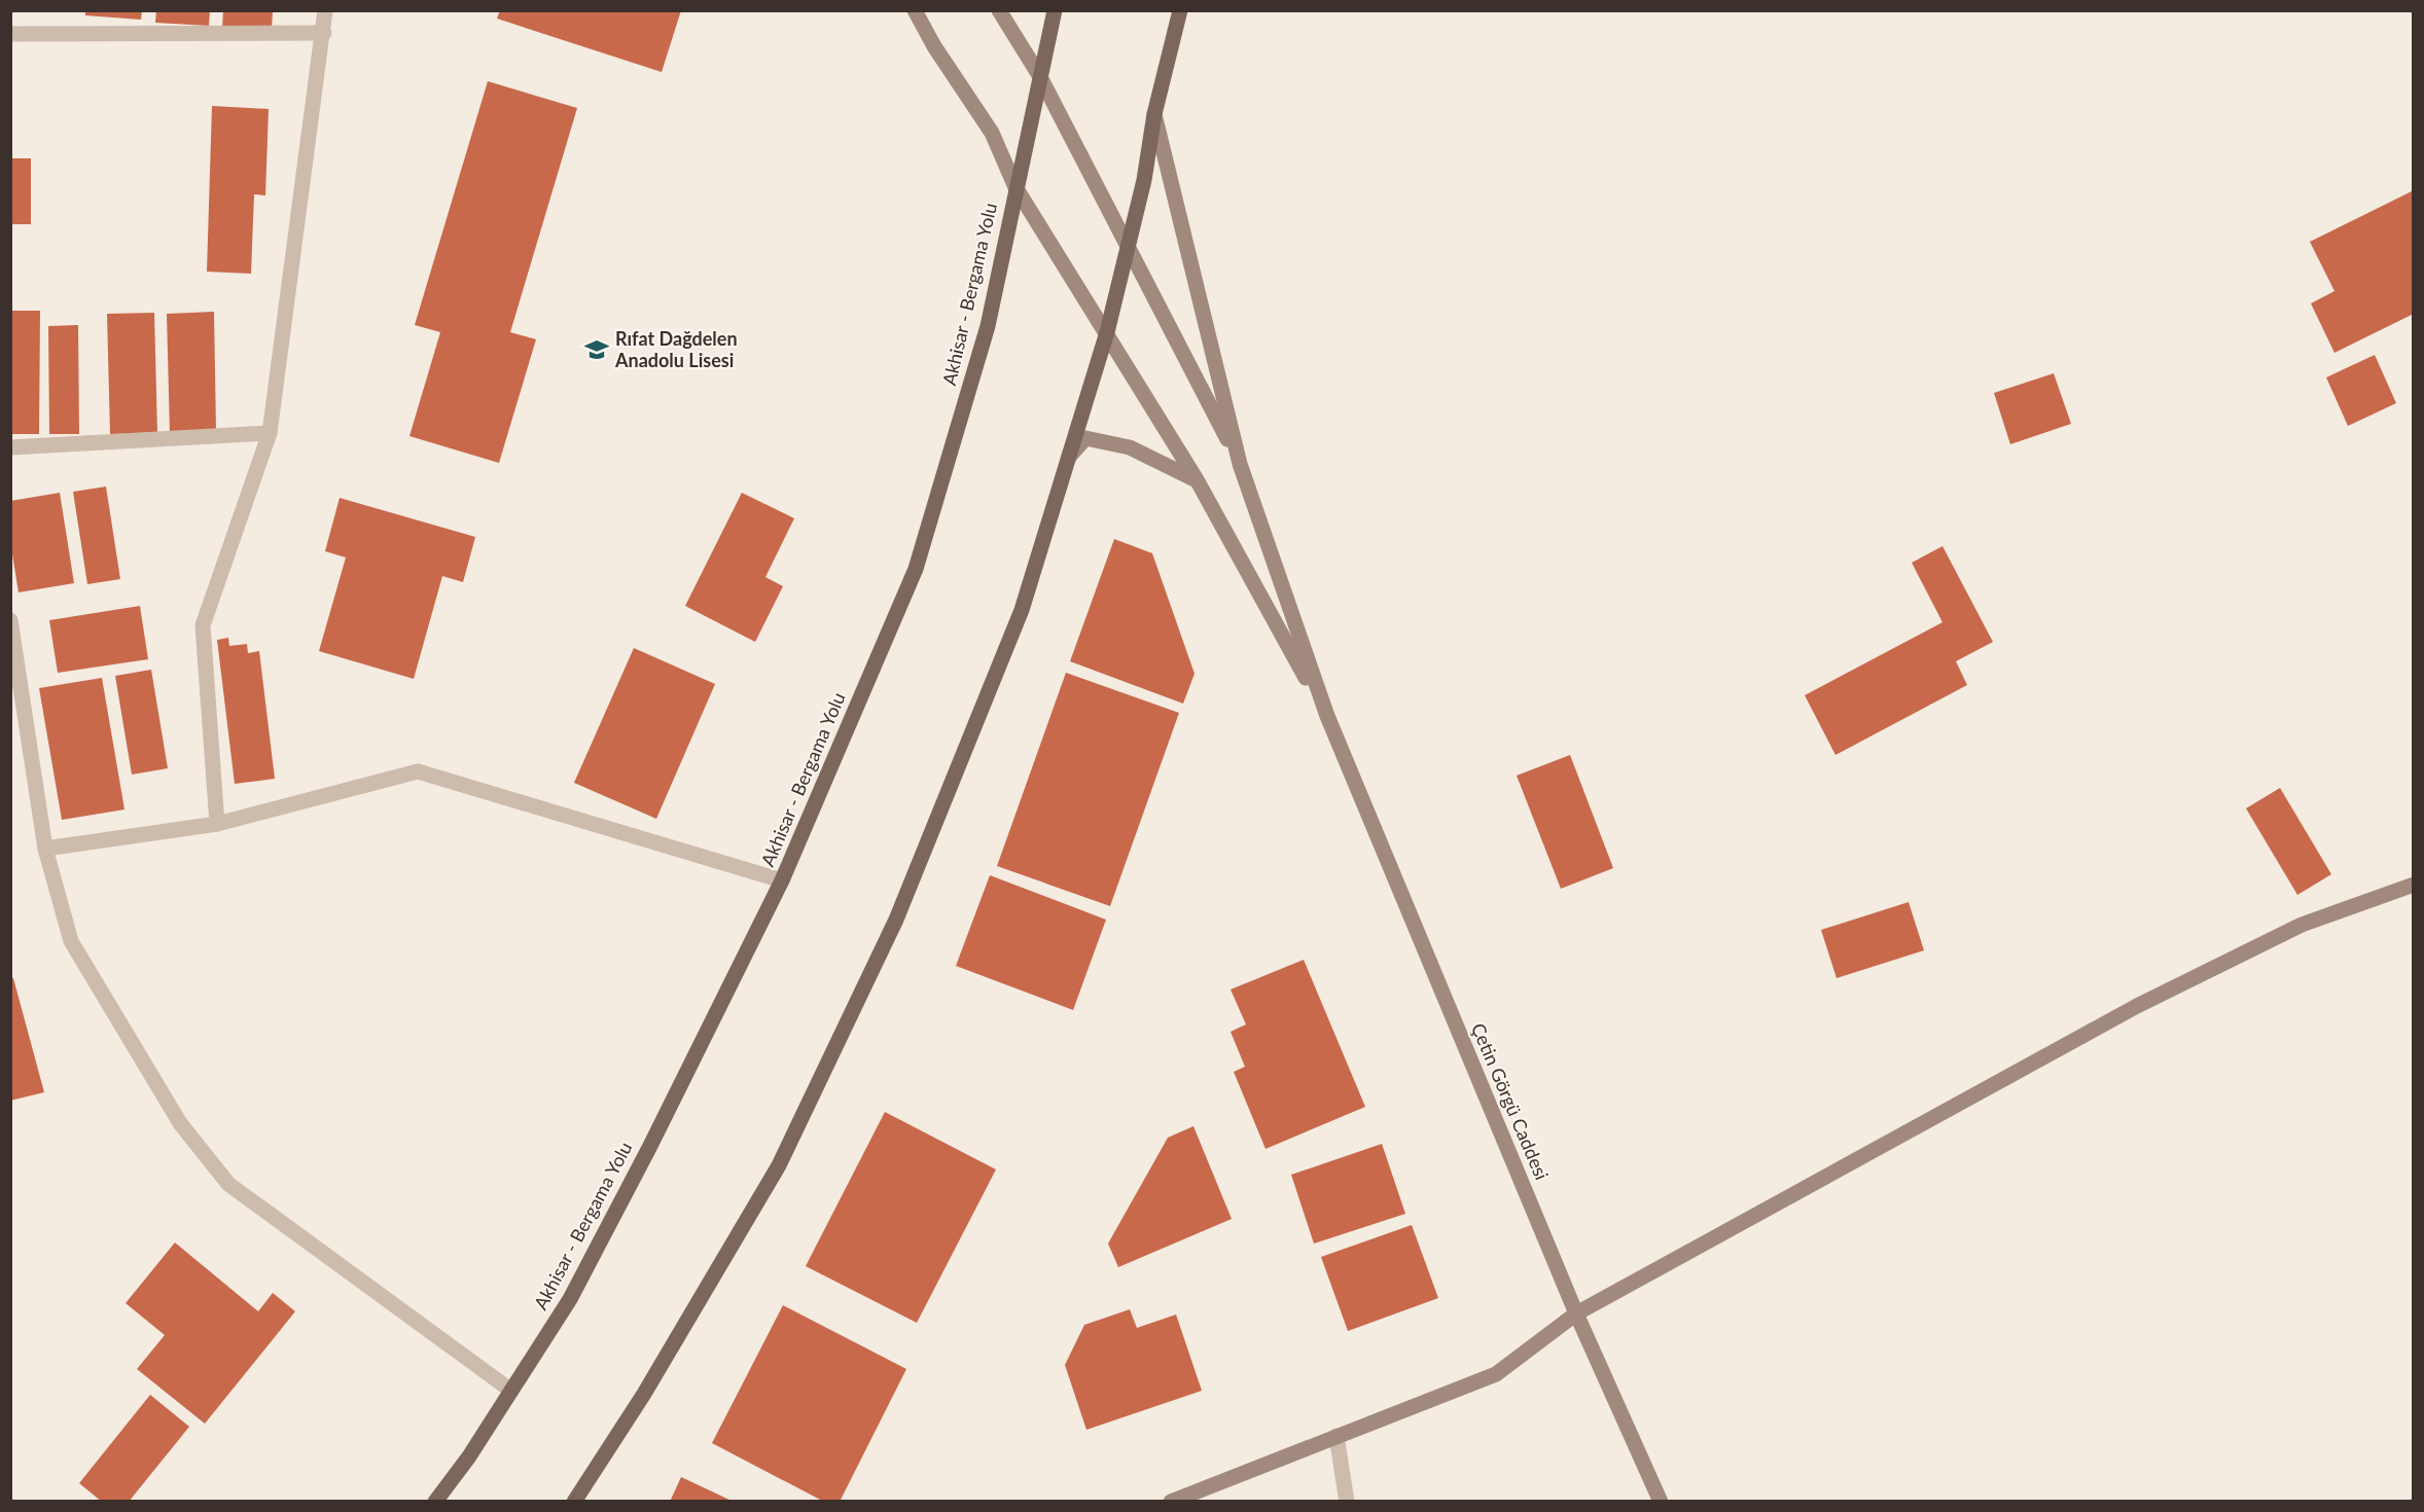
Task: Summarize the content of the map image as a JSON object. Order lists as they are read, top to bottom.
{
  "streets": {
    "main road": ["Akhisar - Bergama Yolu", "Çetin Görgü Caddesi"]
  },
  "places": {
    "school or university": ["Rıfat Dağdelen Anadolu Lisesi"]
  }
}
